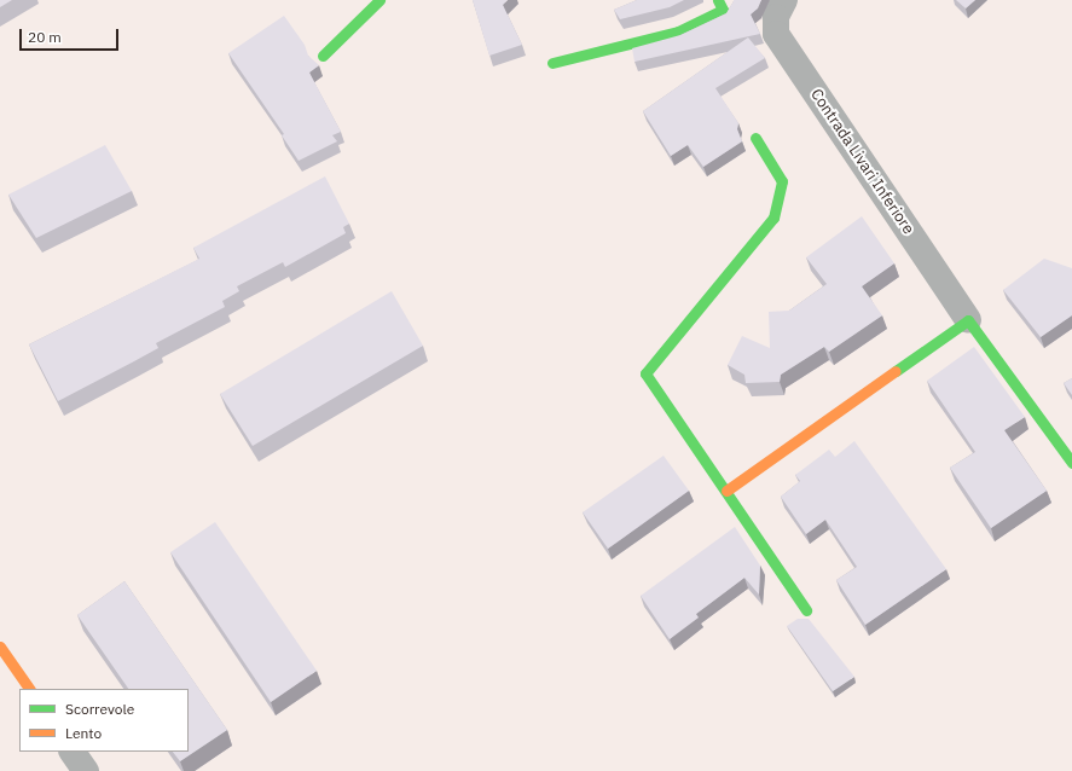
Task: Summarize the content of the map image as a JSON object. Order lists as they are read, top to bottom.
{
  "streets": {
    "street": ["Contrada Livari Inferiore"]
  },
  "legend": ["Scorrevole", "Lento"],
  "scale_bar": "20 m"
}
